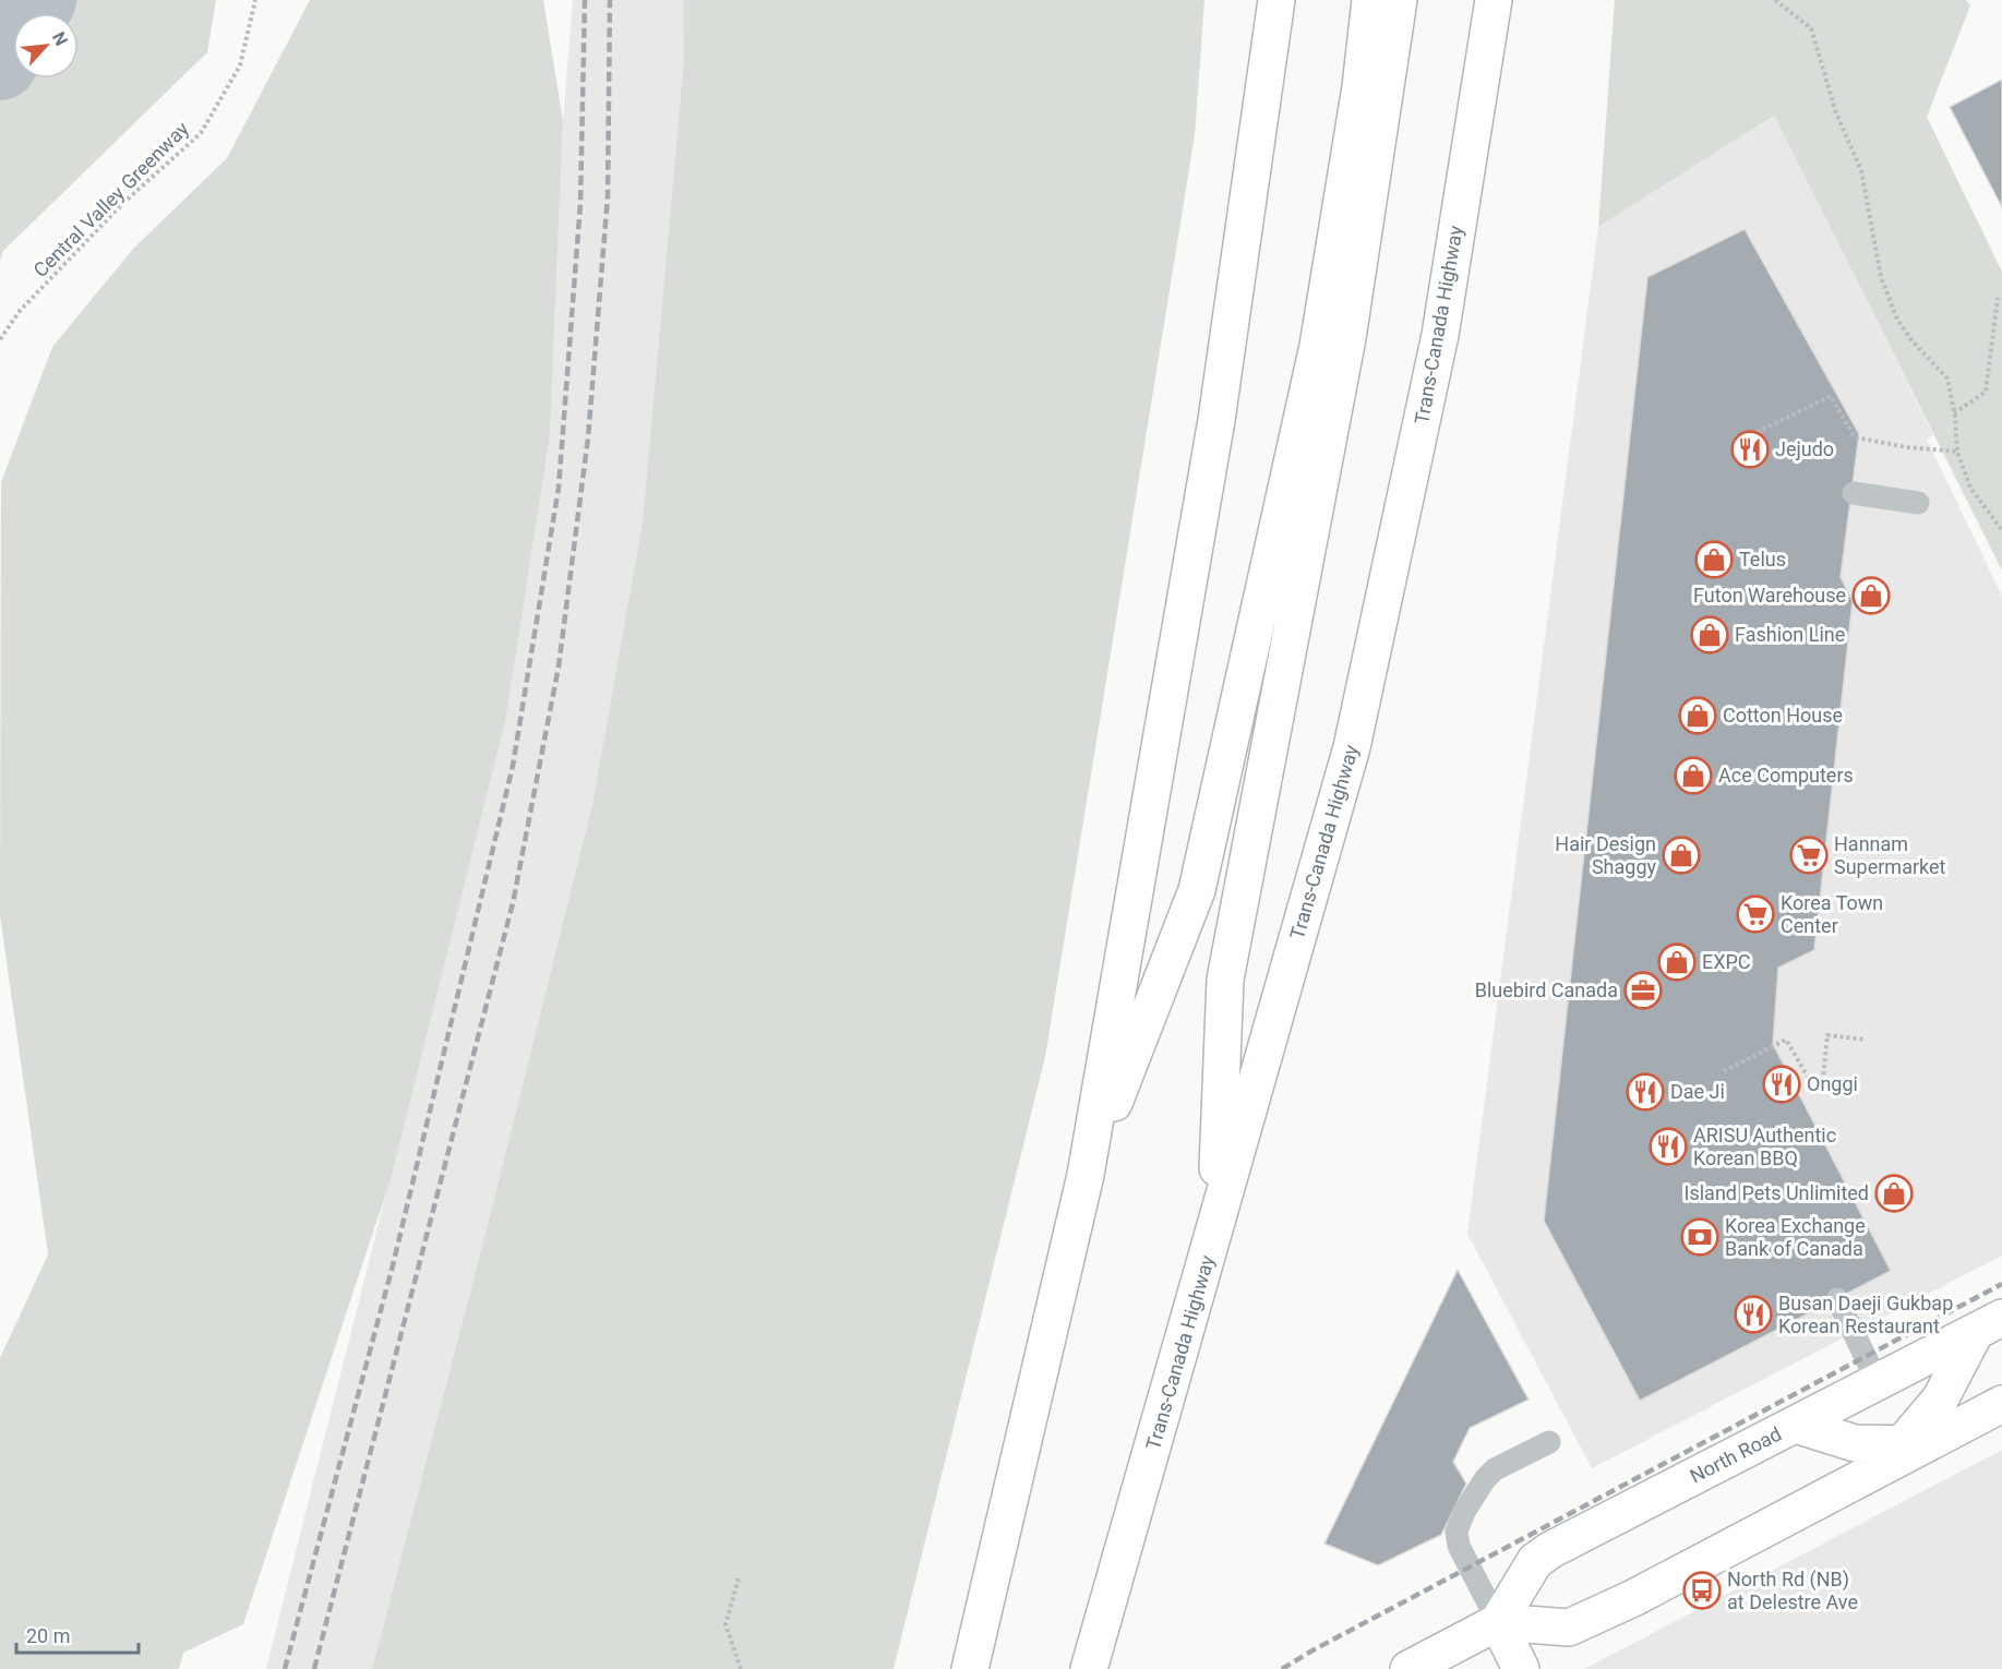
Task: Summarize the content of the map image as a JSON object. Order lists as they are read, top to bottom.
{
  "streets": {
    "main road": ["Trans-Canada Highway", "North Road"],
    "path": ["Central Valley Greenway"]
  },
  "places": {
    "restaurant": [
      "Jejudo",
      "Onggi",
      "Dae Ji",
      "ARISU Authentic Korean BBQ",
      "Busan Daeji Gukbap Korean Restaurant"
    ],
    "shop": [
      "Telus",
      "Futon Warehouse",
      "Fashion Line",
      "Cotton House",
      "Ace Computers",
      "Hair Design Shaggy",
      "EXPC",
      "Island Pets Unlimited"
    ],
    "supermarket": ["Hannam Supermarket", "Korea Town Center"],
    "office": ["Bluebird Canada"],
    "bank": ["Korea Exchange Bank of Canada"],
    "bus stop": ["North Rd (NB) at Delestre Ave"]
  },
  "scale_bar": "20 m",
  "north": "top right"
}
